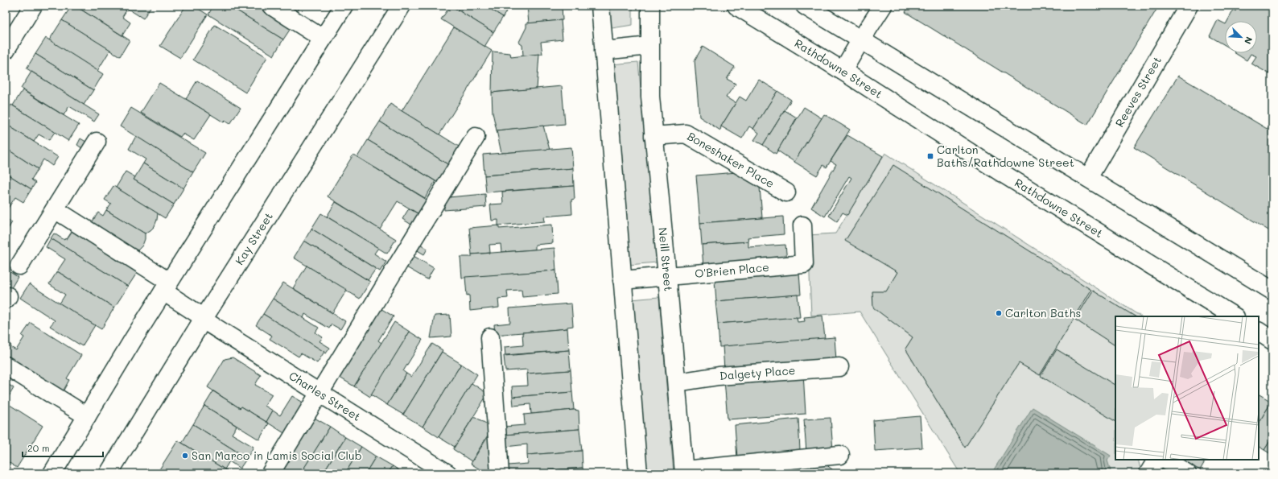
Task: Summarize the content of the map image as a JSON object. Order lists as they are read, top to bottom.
{
  "streets": {
    "street": [
      "Rathdowne Street",
      "Reeves Street",
      "Boneshaker Place",
      "Kay Street",
      "Neill Street",
      "O'Brien Place",
      "Dalgety Place",
      "Charles Street"
    ]
  },
  "crossings": [
    ["Boneshaker Place", "Neill Street"],
    ["Kay Street", "Charles Street"],
    ["Neill Street", "O'Brien Place"],
    ["Neill Street", "Dalgety Place"]
  ],
  "places": {
    "transit": ["Carlton Baths/Rathdowne Street"],
    "other": ["Carlton Baths", "San Marco in Lamis Social Club"]
  },
  "scale_bar": "20 m",
  "north": "bottom right"
}
